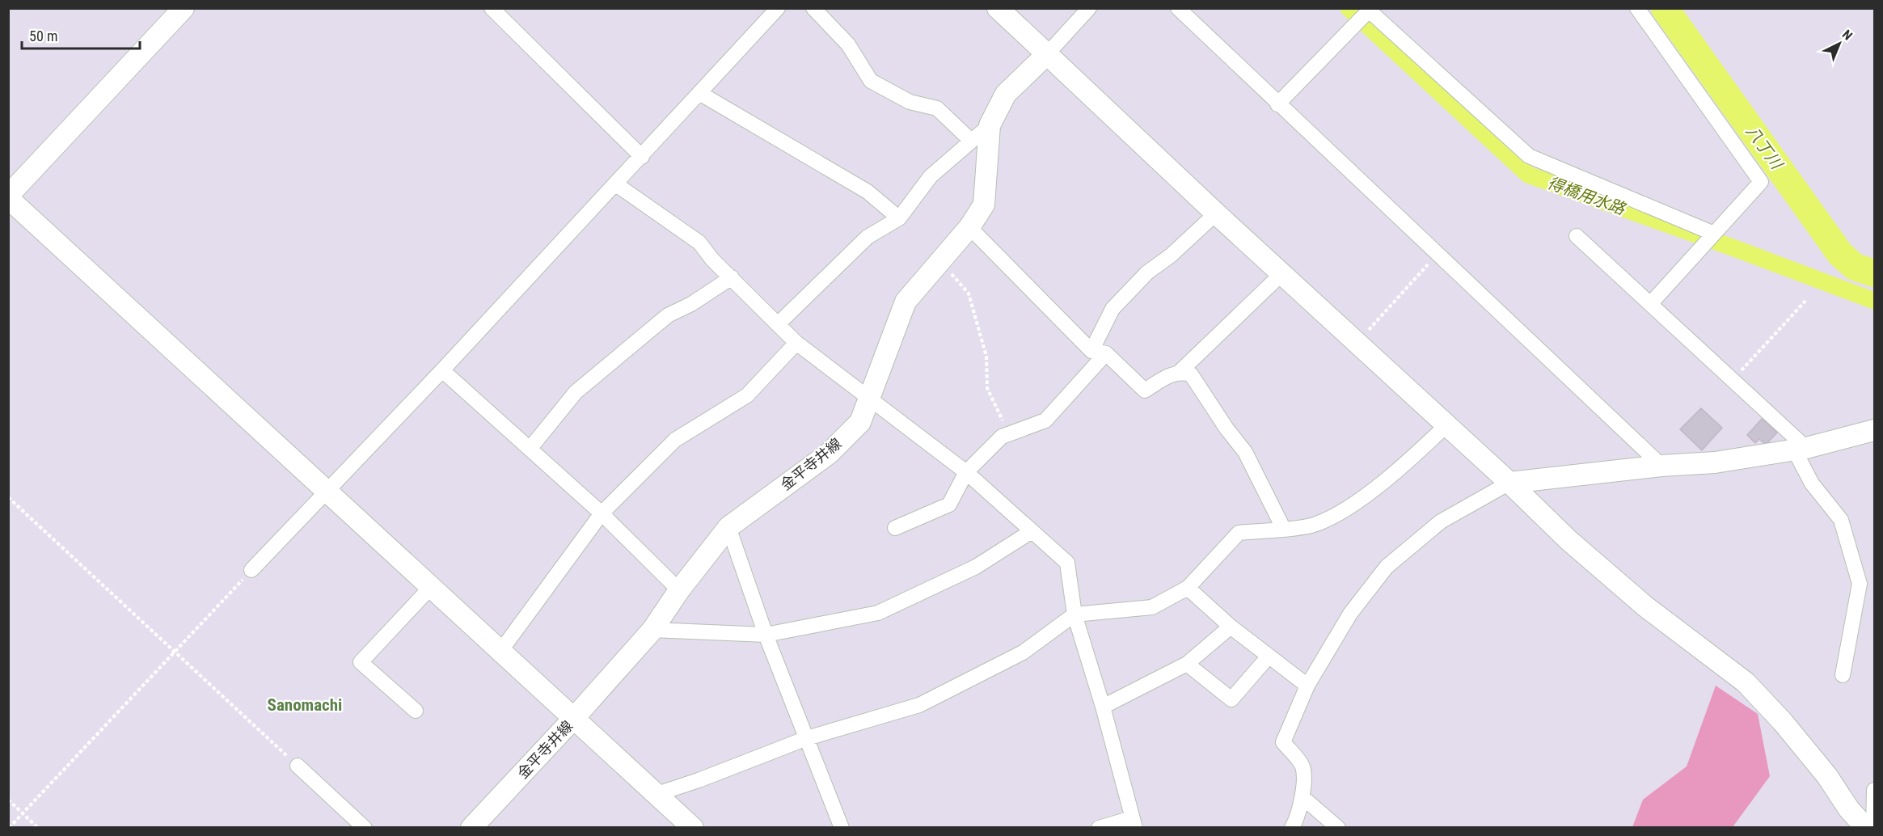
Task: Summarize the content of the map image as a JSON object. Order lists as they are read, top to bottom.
{
  "streets": {
    "street": ["金平寺井線"]
  },
  "districts": ["Sanomachi"],
  "water": ["八丁川", "得橋用水路"],
  "scale_bar": "50 m",
  "north": "top right"
}
